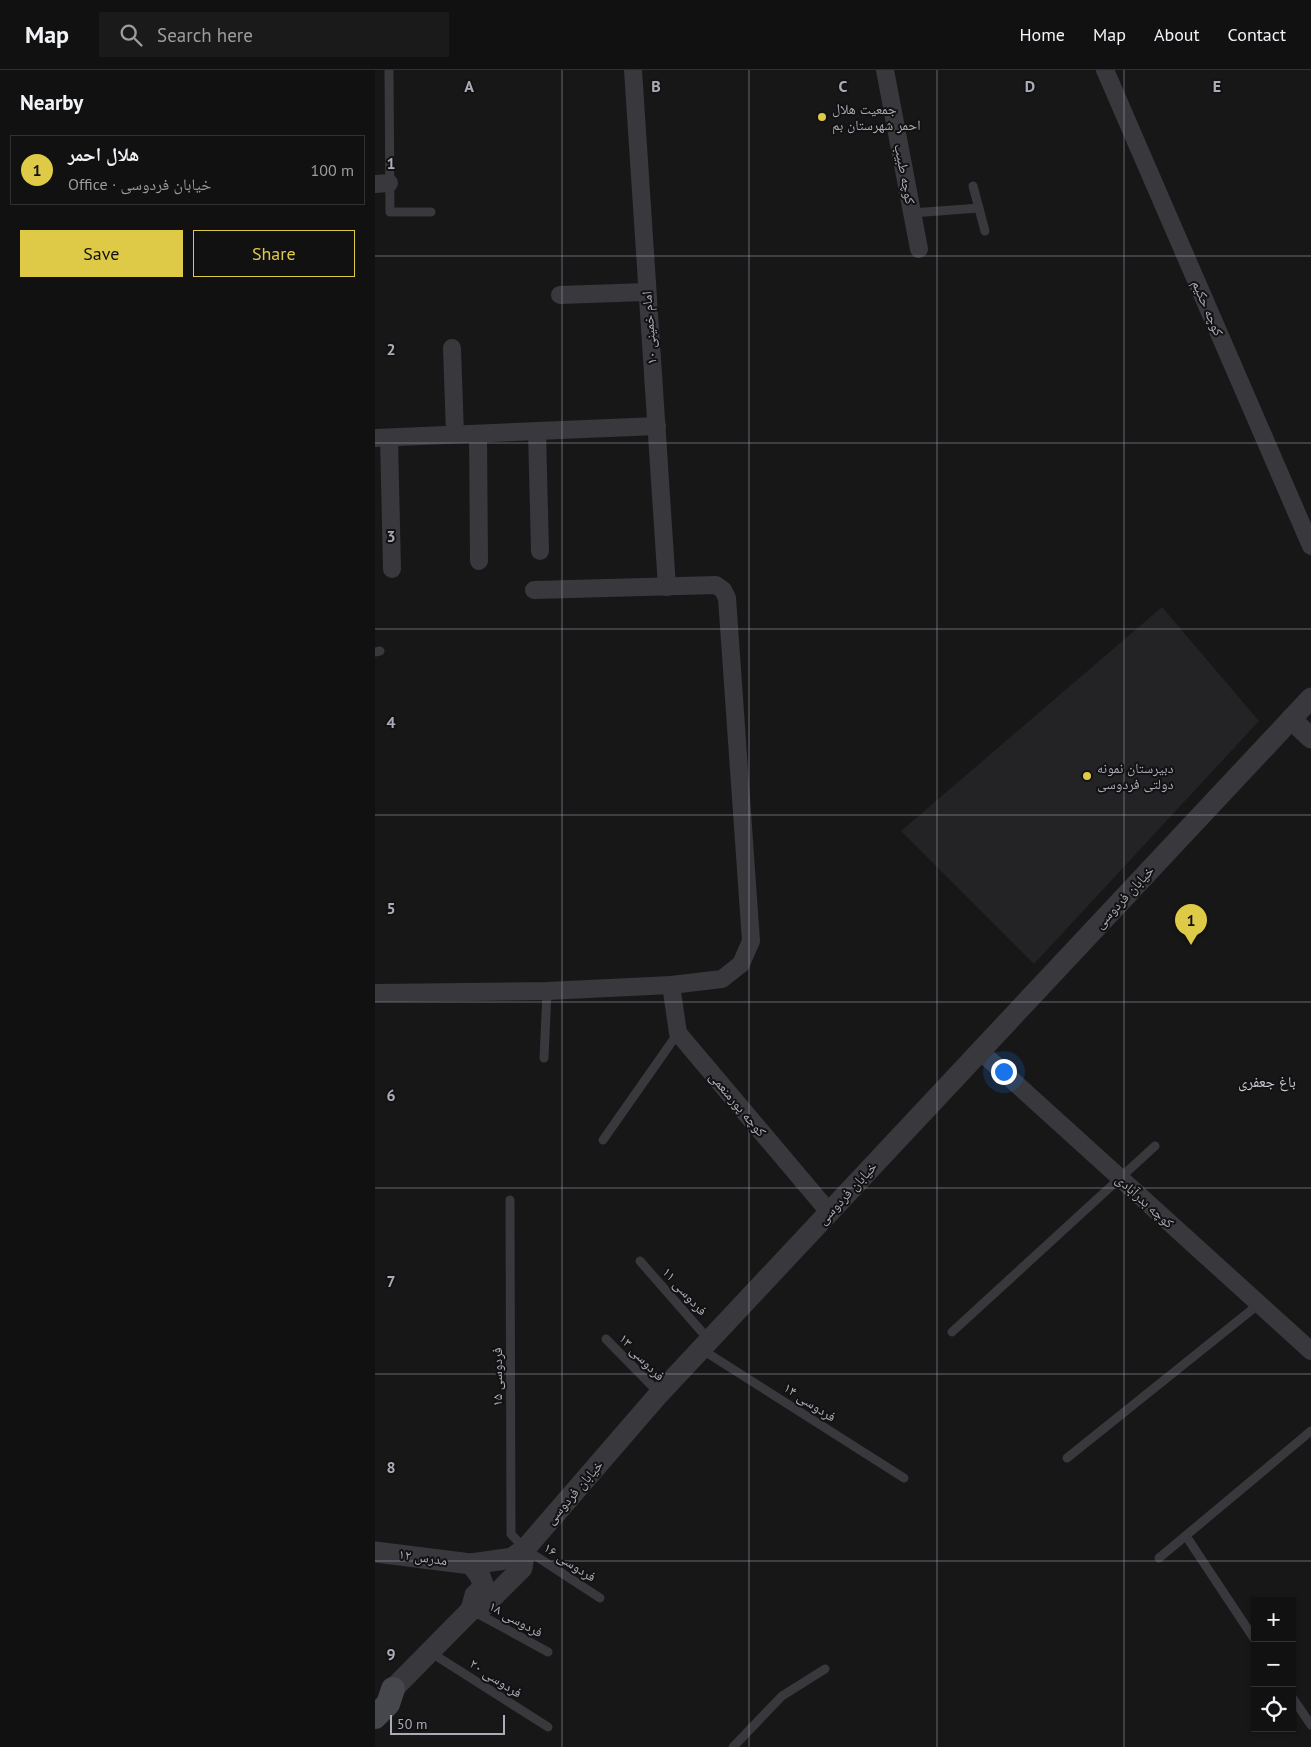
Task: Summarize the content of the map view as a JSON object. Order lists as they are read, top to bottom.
{
  "streets": {
    "street": [
      "کوچه طبیب",
      "کوچه حکیم",
      "امام خمینی ۱۰",
      "خیابان فردوسی",
      "کوچه پورمنعمی",
      "کوچه بدرآبادی",
      "مدرس ۱۲"
    ],
    "lane": [
      "فردوسی ۱۱",
      "فردوسی ۱۳",
      "فردوسی ۱۵",
      "فردوسی ۱۴",
      "فردوسی ۱۶",
      "فردوسی ۱۸",
      "فردوسی ۲۰"
    ]
  },
  "crossings": [
    ["خیابان فردوسی", "کوچه پورمنعمی"],
    ["خیابان فردوسی", "کوچه بدرآبادی"],
    ["خیابان فردوسی", "فردوسی ۱۱"],
    ["خیابان فردوسی", "فردوسی ۱۳"],
    ["خیابان فردوسی", "فردوسی ۱۵"],
    ["خیابان فردوسی", "فردوسی ۱۴"],
    ["خیابان فردوسی", "مدرس ۱۲"],
    ["خیابان فردوسی", "فردوسی ۱۶"],
    ["خیابان فردوسی", "فردوسی ۱۸"],
    ["خیابان فردوسی", "فردوسی ۲۰"],
    ["فردوسی ۱۱", "فردوسی ۱۴"],
    ["فردوسی ۱۵", "مدرس ۱۲"],
    ["فردوسی ۱۵", "فردوسی ۱۶"],
    ["مدرس ۱۲", "فردوسی ۱۶"]
  ],
  "districts": ["باغ جعفری"],
  "places": ["جمعیت هلال احمر شهرستان بم", "دبیرستان نمونه دولتی فردوسی"],
  "scale_bar": "50 m",
  "page": {
    "header": "Map",
    "search": "Search here",
    "nav": [
      "Home",
      "Map",
      "About",
      "Contact"
    ],
    "heading": "Nearby",
    "list": [
      {
        "mark": "1",
        "name": "هلال احمر",
        "note": "Office · خیابان فردوسی",
        "value": "100 m"
      }
    ],
    "buttons": ["Save", "Share"],
    "pins": "1",
    "map_buttons": ["+", "−"],
    "scale": "50 m"
  },
  "grid": {
    "columns": [
      "A",
      "B",
      "C",
      "D",
      "E"
    ],
    "rows": [
      "1",
      "2",
      "3",
      "4",
      "5",
      "6",
      "7",
      "8",
      "9"
    ]
  }
}
